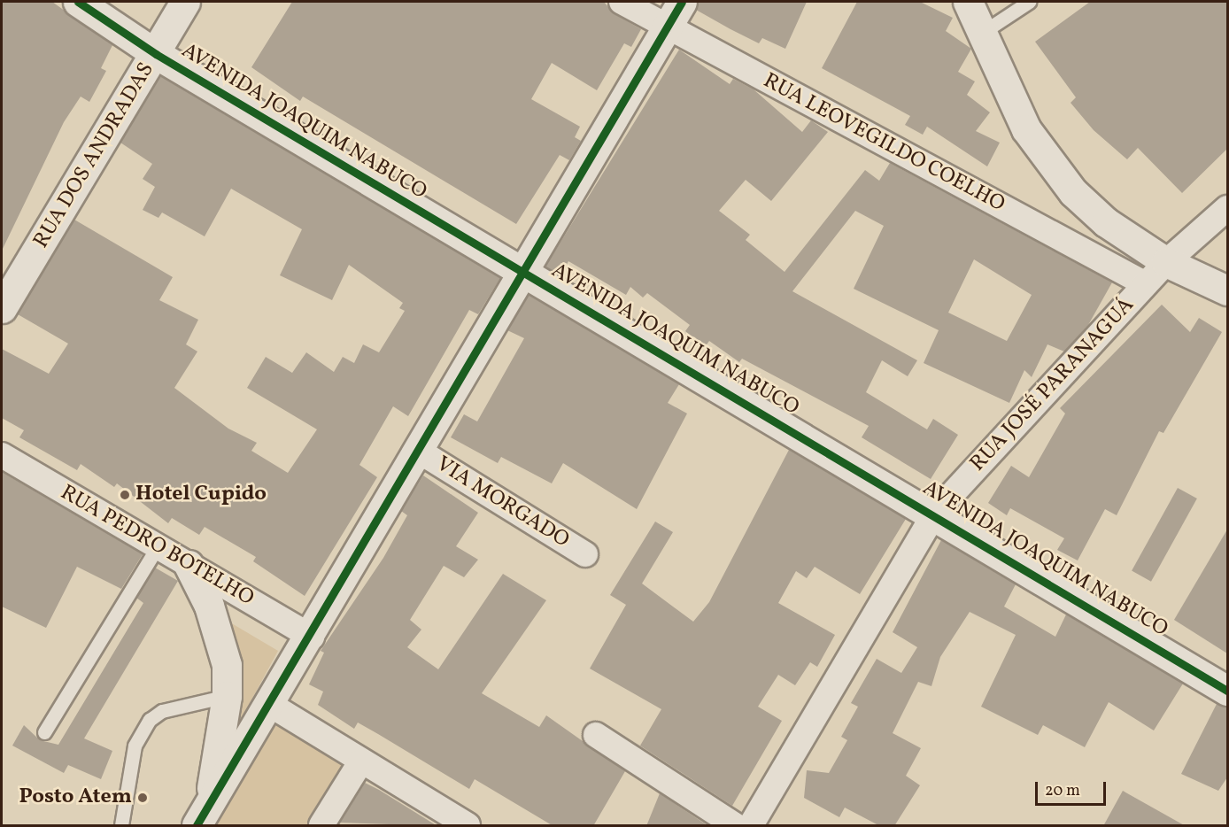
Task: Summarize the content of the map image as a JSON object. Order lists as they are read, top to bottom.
{
  "streets": {
    "street": [
      "AVENIDA JOAQUIM NABUCO",
      "RUA LEOVEGILDO COELHO",
      "RUA DOS ANDRADAS",
      "RUA JOSÉ PARANAGUÁ",
      "VIA MORGADO",
      "RUA PEDRO BOTELHO"
    ]
  },
  "crossings": [
    ["AVENIDA JOAQUIM NABUCO", "RUA DOS ANDRADAS"],
    ["AVENIDA JOAQUIM NABUCO", "RUA JOSÉ PARANAGUÁ"],
    ["RUA LEOVEGILDO COELHO", "RUA JOSÉ PARANAGUÁ"]
  ],
  "places": ["Hotel Cupido", "Posto Atem"],
  "scale_bar": "20 m"
}
